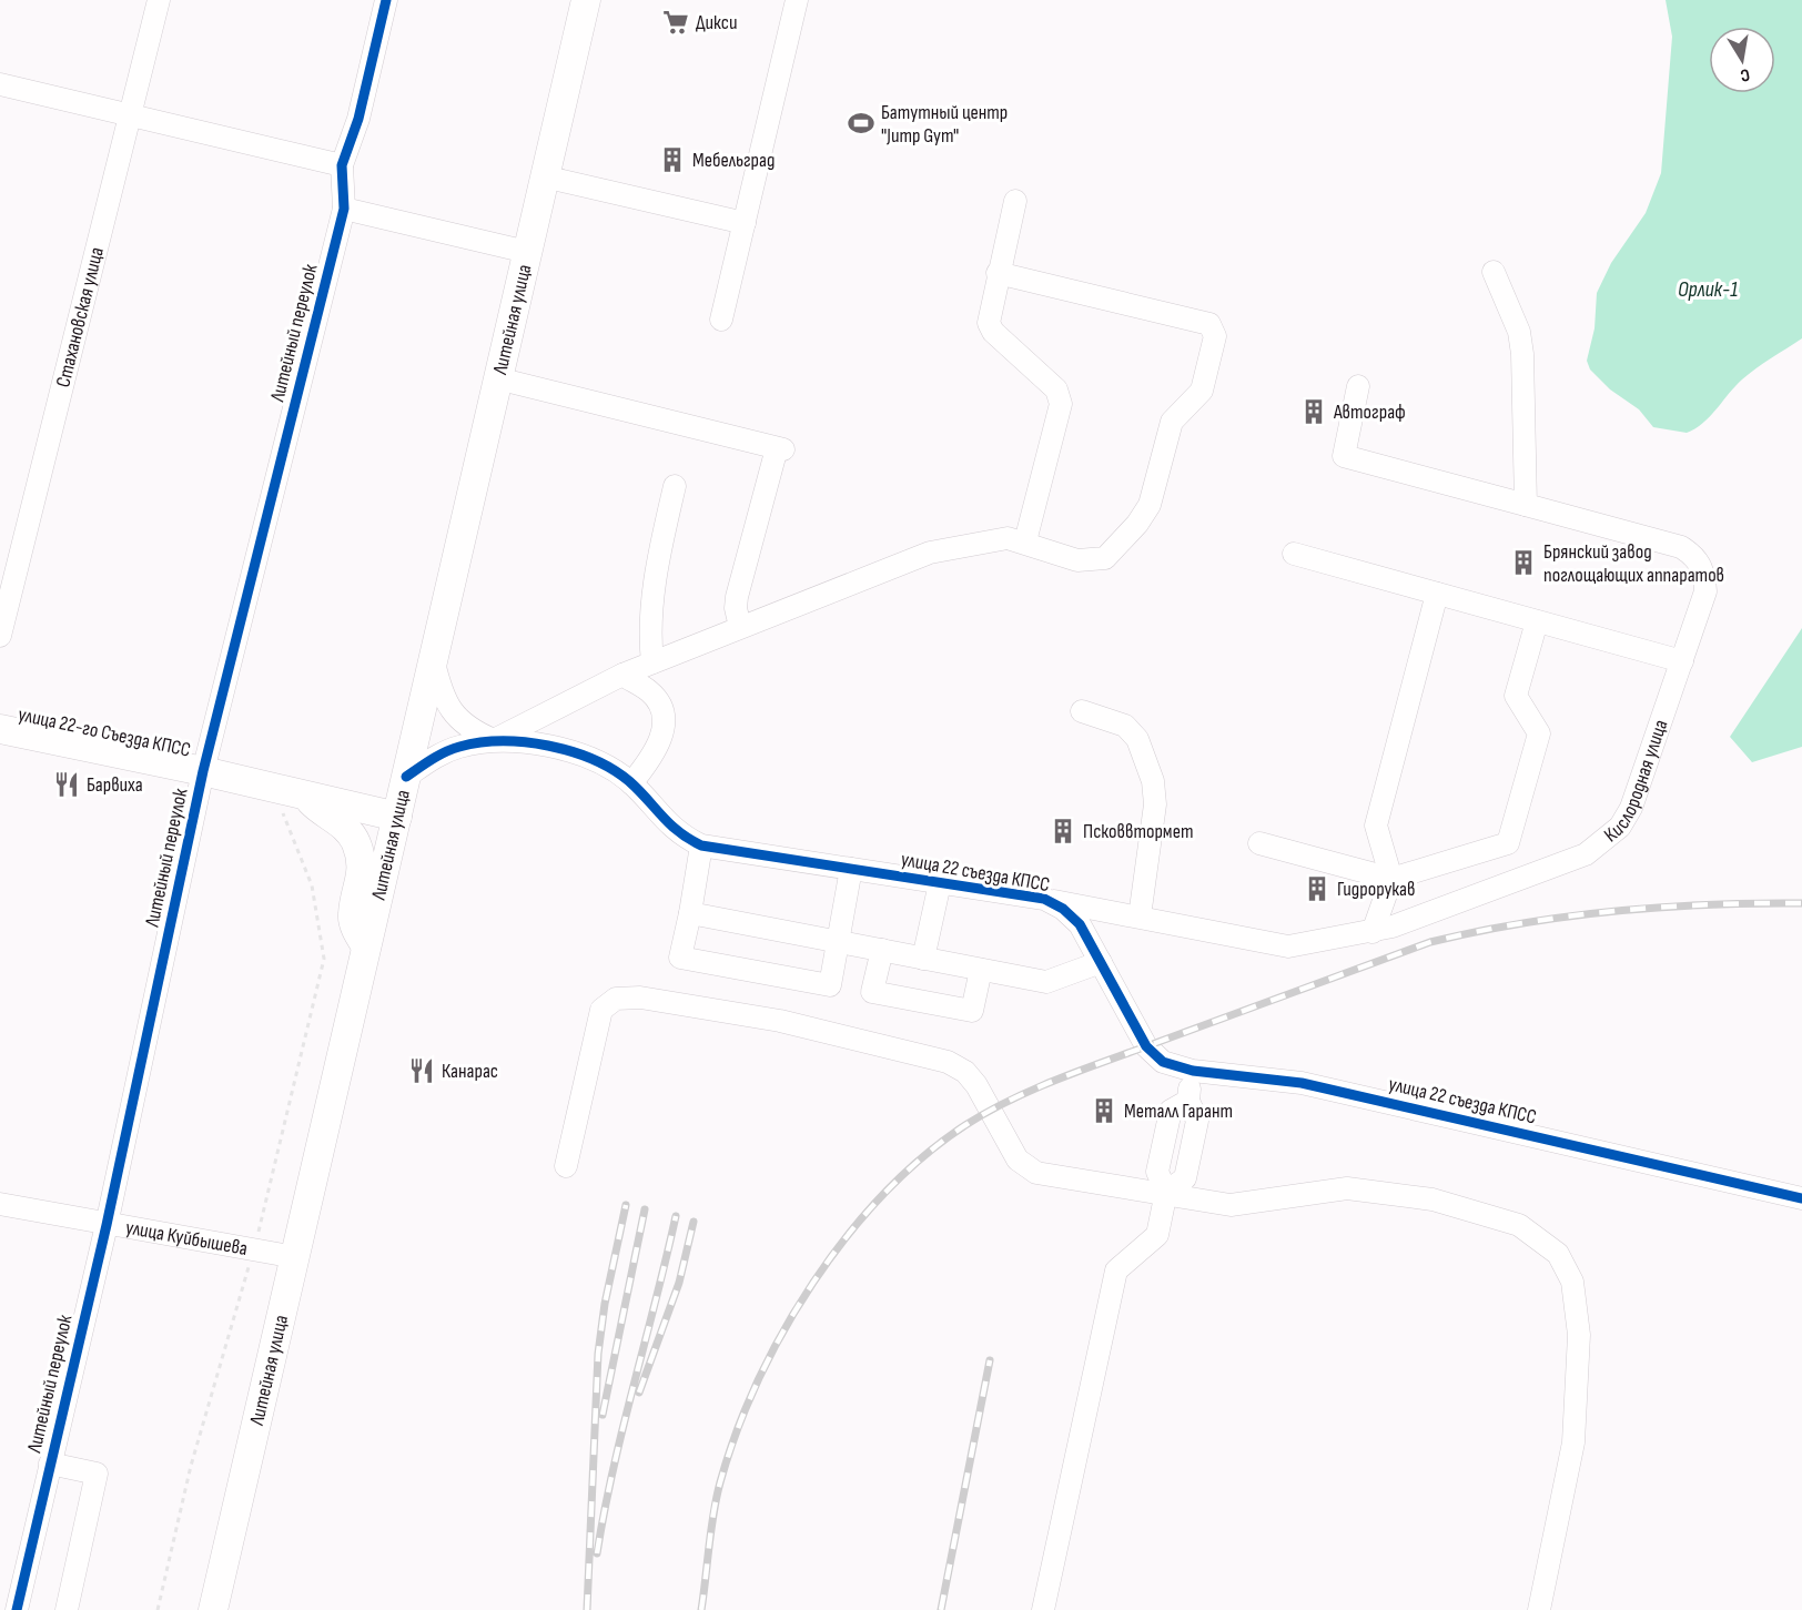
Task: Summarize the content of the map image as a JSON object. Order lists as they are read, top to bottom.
{
  "streets": {
    "main road": ["Литейная улица", "улица 22-го Съезда КПСС"],
    "street": [
      "Стахановская улица",
      "Литейный переулок",
      "Кислородная улица",
      "улица 22 съезда КПСС",
      "улица Куйбышева"
    ]
  },
  "crossings": [
    ["Литейная улица", "улица 22-го Съезда КПСС"],
    ["Литейная улица", "улица 22 съезда КПСС"],
    ["Литейная улица", "улица Куйбышева"],
    ["Литейный переулок", "улица 22-го Съезда КПСС"],
    ["Литейный переулок", "улица Куйбышева"],
    ["Кислородная улица", "улица 22 съезда КПСС"]
  ],
  "water": ["Орлик-1"],
  "places": {
    "supermarket": ["Дикси"],
    "sports": ["Батутный центр \"Jump Gym\""],
    "building": [
      "Мебельград",
      "Автограф",
      "Брянский завод поглощающих аппаратов",
      "Псковвтормет",
      "Гидрорукав",
      "Металл Гарант"
    ],
    "restaurant": ["Барвиха", "Канарас"]
  },
  "north": "bottom"
}
